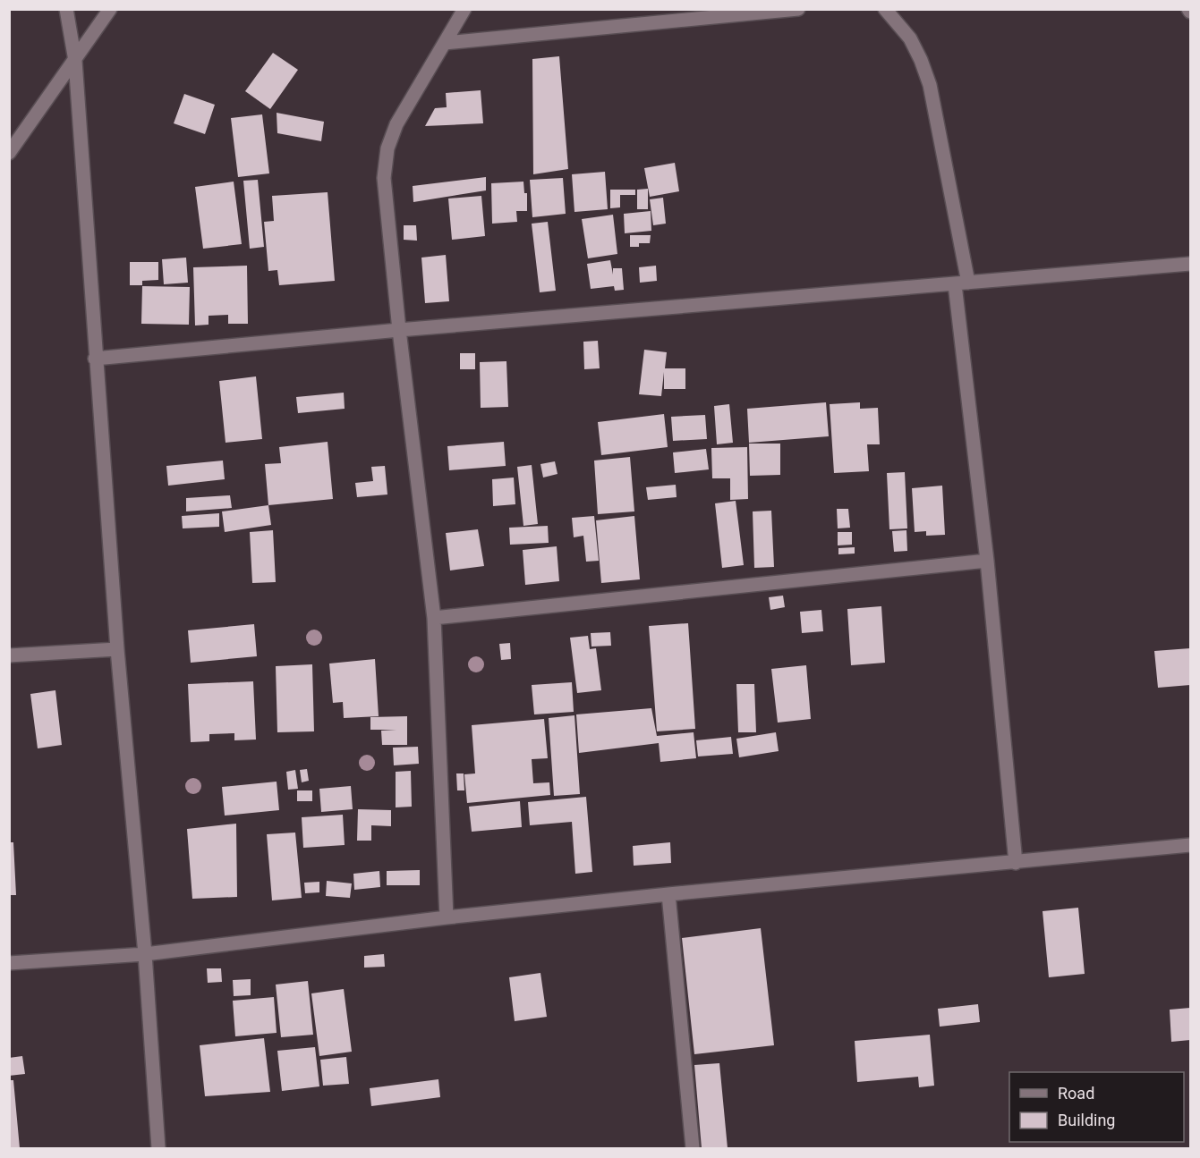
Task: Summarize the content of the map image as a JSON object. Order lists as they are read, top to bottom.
{
  "legend": ["Road", "Building"]
}
